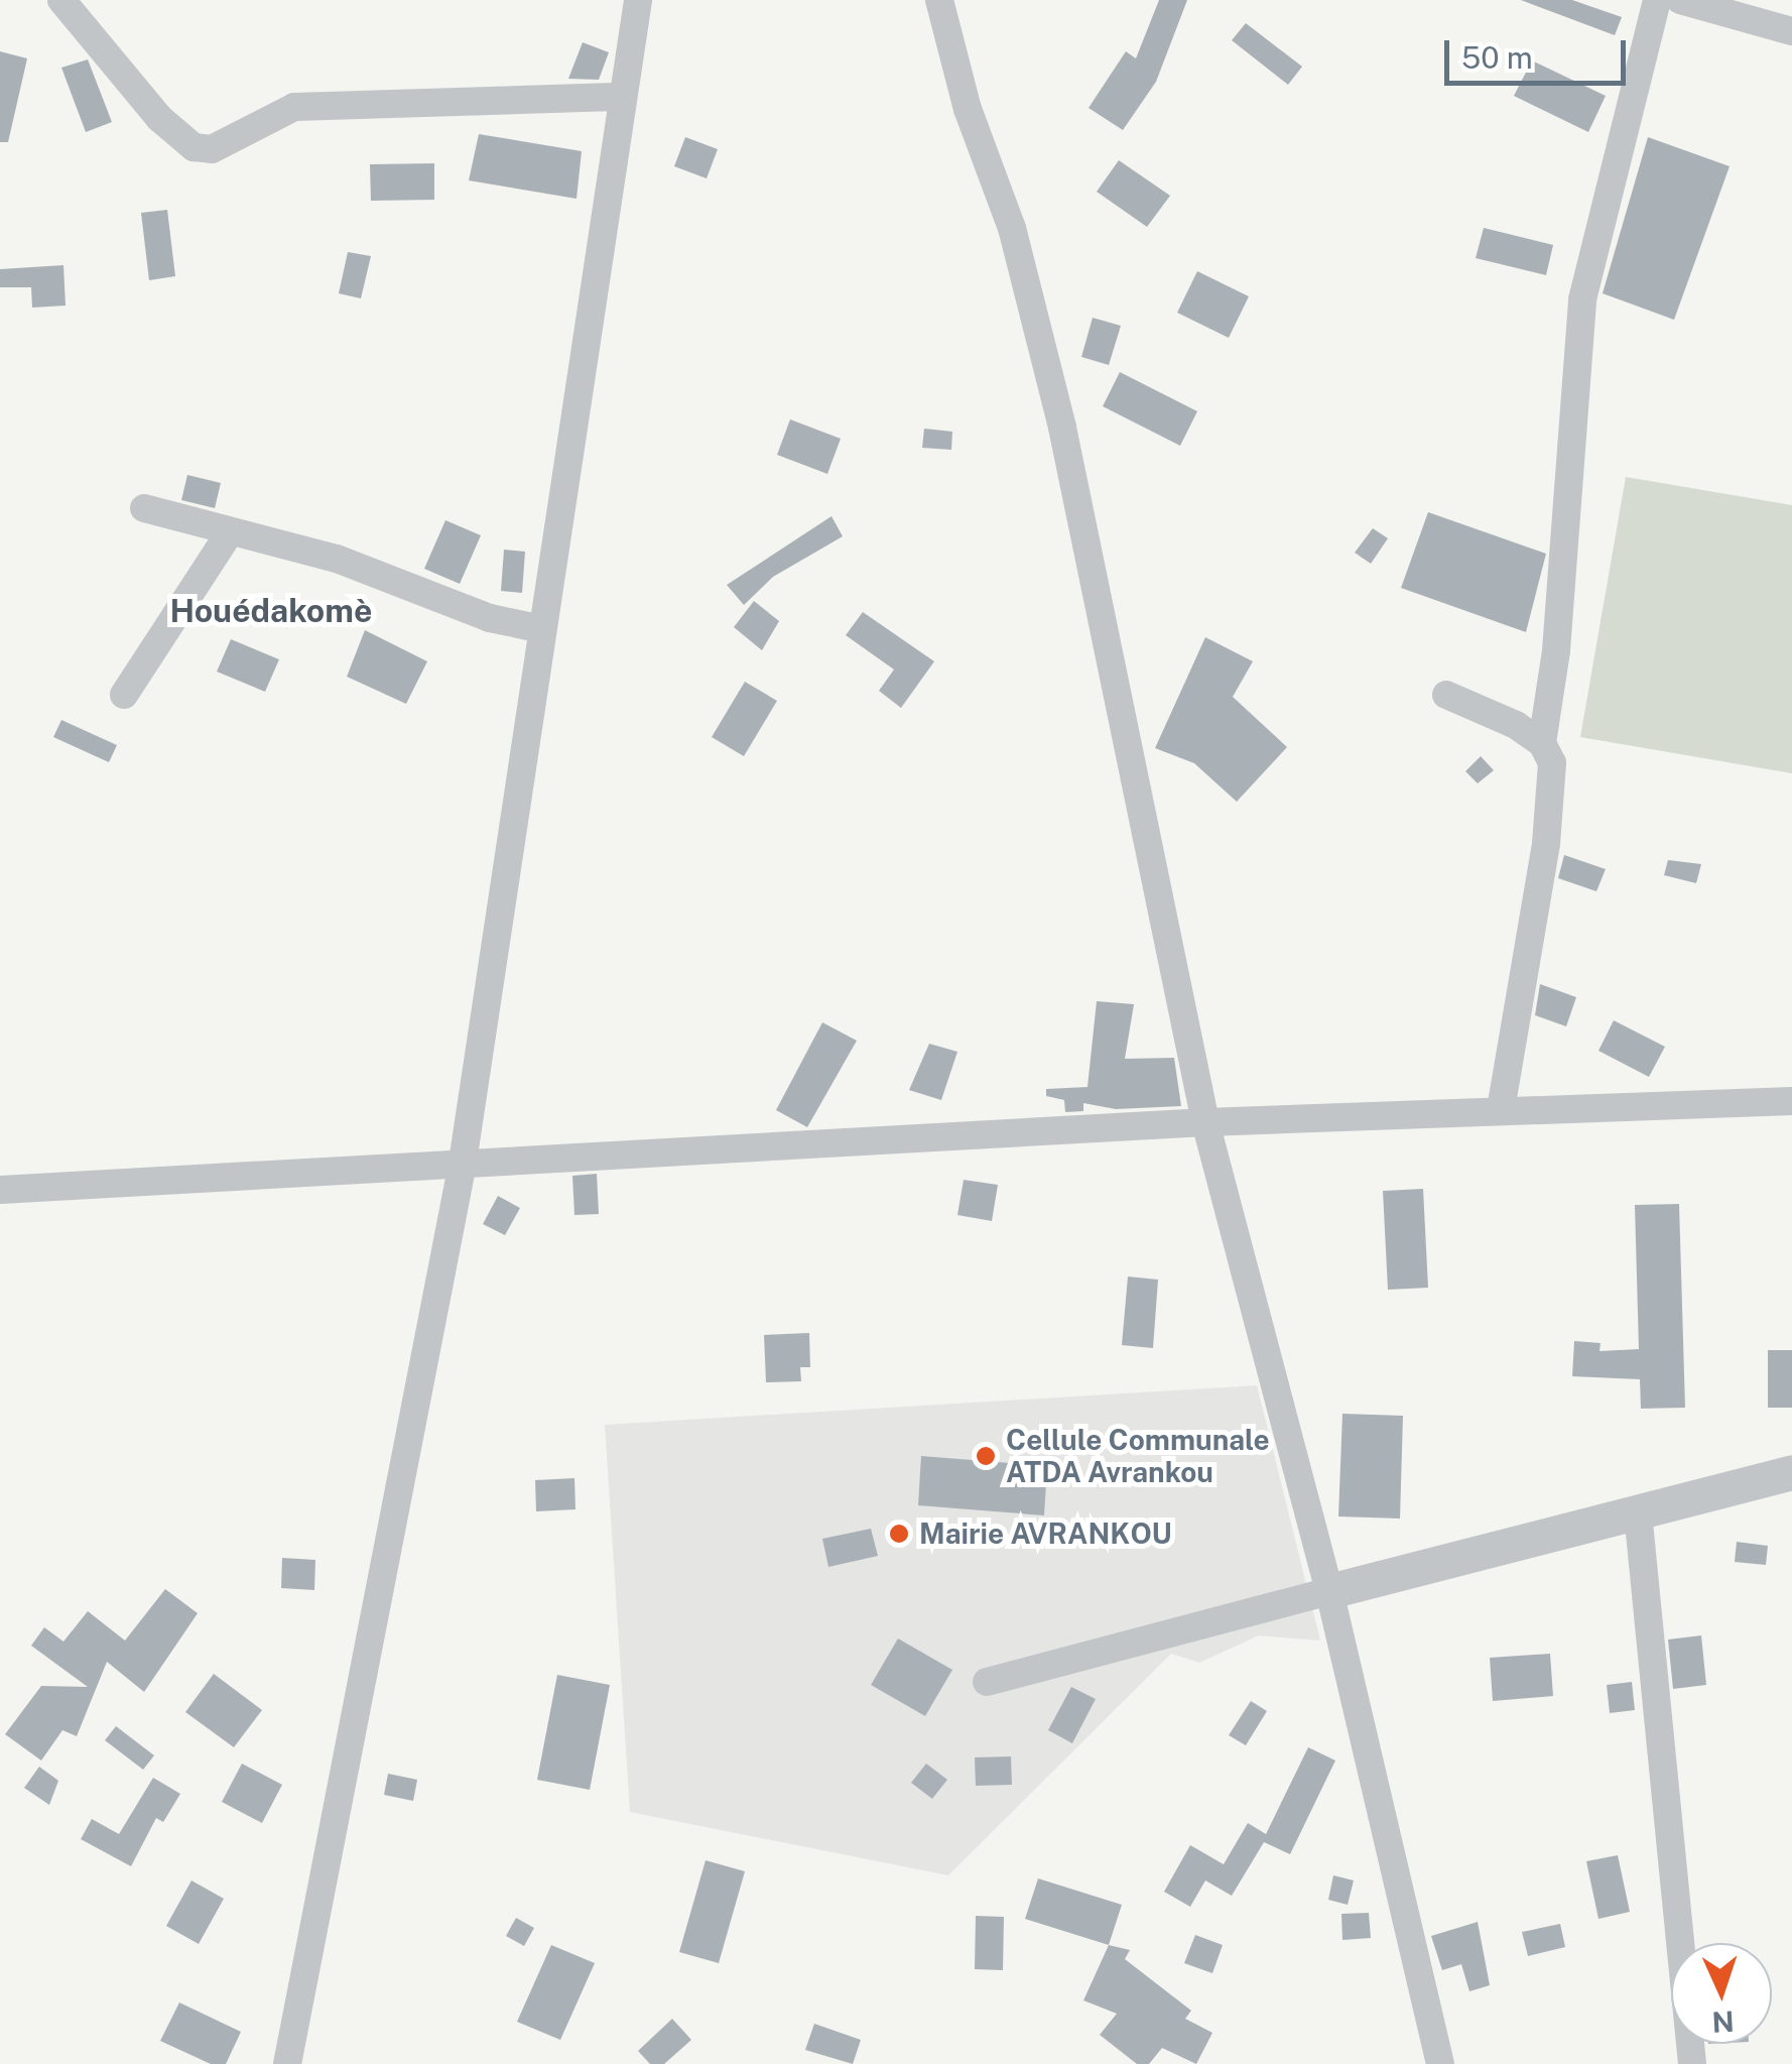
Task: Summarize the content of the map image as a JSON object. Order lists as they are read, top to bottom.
{
  "districts": ["Houédakomè"],
  "places": ["Cellule Communale ATDA Avrankou", "Mairie AVRANKOU"],
  "scale_bar": "50 m",
  "north": "bottom"
}
